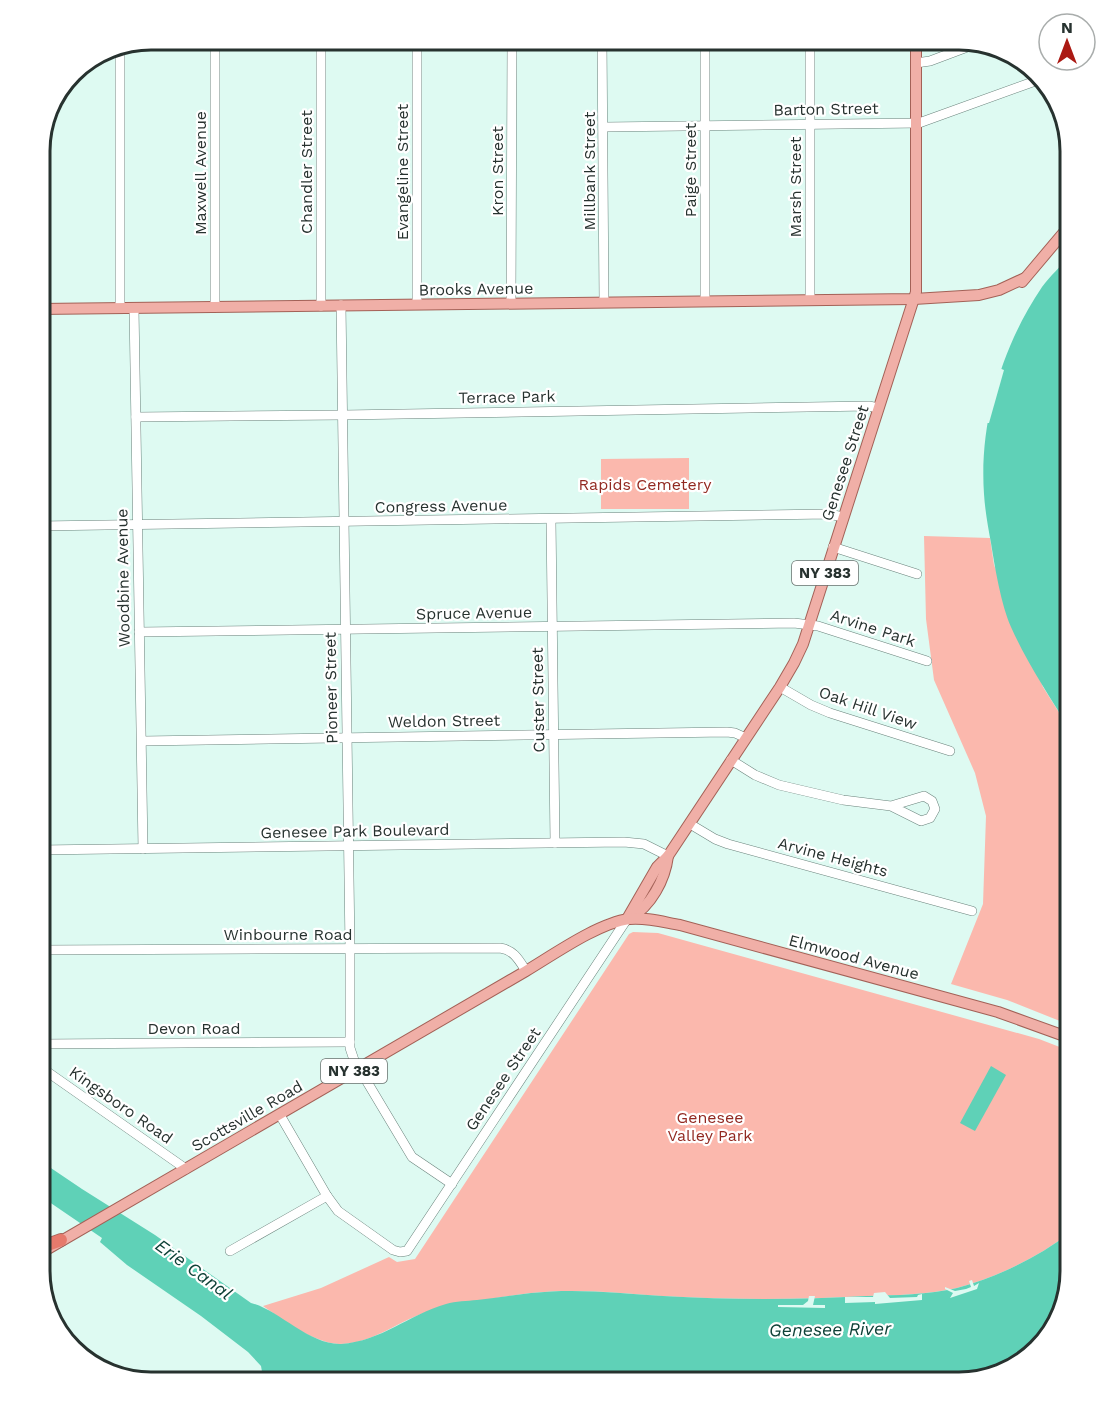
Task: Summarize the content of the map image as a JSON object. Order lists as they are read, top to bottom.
{
  "streets": {
    "main road": [
      "Brooks Avenue",
      "Genesee Street",
      "NY 383",
      "Elmwood Avenue",
      "Scottsville Road"
    ],
    "street": [
      "Barton Street",
      "Paige Street",
      "Kron Street",
      "Millbank Street",
      "Chandler Street",
      "Evangeline Street",
      "Maxwell Avenue",
      "Marsh Street",
      "Terrace Park",
      "Congress Avenue",
      "Woodbine Avenue",
      "Spruce Avenue",
      "Arvine Park",
      "Pioneer Street",
      "Custer Street",
      "Oak Hill View",
      "Weldon Street",
      "Genesee Park Boulevard",
      "Arvine Heights",
      "Winbourne Road",
      "Devon Road",
      "Kingsboro Road"
    ]
  },
  "crossings": [
    ["Barton Street", "Paige Street"],
    ["Barton Street", "Millbank Street"],
    ["Barton Street", "Marsh Street"],
    ["Barton Street", "Genesee Street"],
    ["Paige Street", "Brooks Avenue"],
    ["Kron Street", "Brooks Avenue"],
    ["Millbank Street", "Brooks Avenue"],
    ["Chandler Street", "Brooks Avenue"],
    ["Evangeline Street", "Brooks Avenue"],
    ["Maxwell Avenue", "Brooks Avenue"],
    ["Marsh Street", "Brooks Avenue"],
    ["Brooks Avenue", "Genesee Street"],
    ["Brooks Avenue", "Woodbine Avenue"],
    ["Brooks Avenue", "Pioneer Street"],
    ["Terrace Park", "Genesee Street"],
    ["Terrace Park", "Woodbine Avenue"],
    ["Terrace Park", "Pioneer Street"],
    ["Genesee Street", "Congress Avenue"],
    ["Genesee Street", "Spruce Avenue"],
    ["Genesee Street", "Arvine Park"],
    ["Genesee Street", "Pioneer Street"],
    ["Genesee Street", "Oak Hill View"],
    ["Genesee Street", "Weldon Street"],
    ["Genesee Street", "Genesee Park Boulevard"],
    ["Genesee Street", "Arvine Heights"],
    ["Genesee Street", "Elmwood Avenue"],
    ["Genesee Street", "Scottsville Road"],
    ["Congress Avenue", "Woodbine Avenue"],
    ["Congress Avenue", "Pioneer Street"],
    ["Congress Avenue", "Custer Street"],
    ["Woodbine Avenue", "Spruce Avenue"],
    ["Woodbine Avenue", "Weldon Street"],
    ["Woodbine Avenue", "Genesee Park Boulevard"],
    ["Spruce Avenue", "Arvine Park"],
    ["Spruce Avenue", "Pioneer Street"],
    ["Spruce Avenue", "Custer Street"],
    ["Pioneer Street", "Weldon Street"],
    ["Pioneer Street", "Genesee Park Boulevard"],
    ["Pioneer Street", "Winbourne Road"],
    ["Pioneer Street", "Devon Road"],
    ["Pioneer Street", "Scottsville Road"],
    ["Custer Street", "Weldon Street"],
    ["Custer Street", "Genesee Park Boulevard"],
    ["Winbourne Road", "Scottsville Road"],
    ["Elmwood Avenue", "Scottsville Road"],
    ["Kingsboro Road", "Scottsville Road"]
  ],
  "water": ["Erie Canal", "Genesee River"],
  "parks": ["Rapids Cemetery", "Genesee Valley Park"],
  "north": "top"
}
